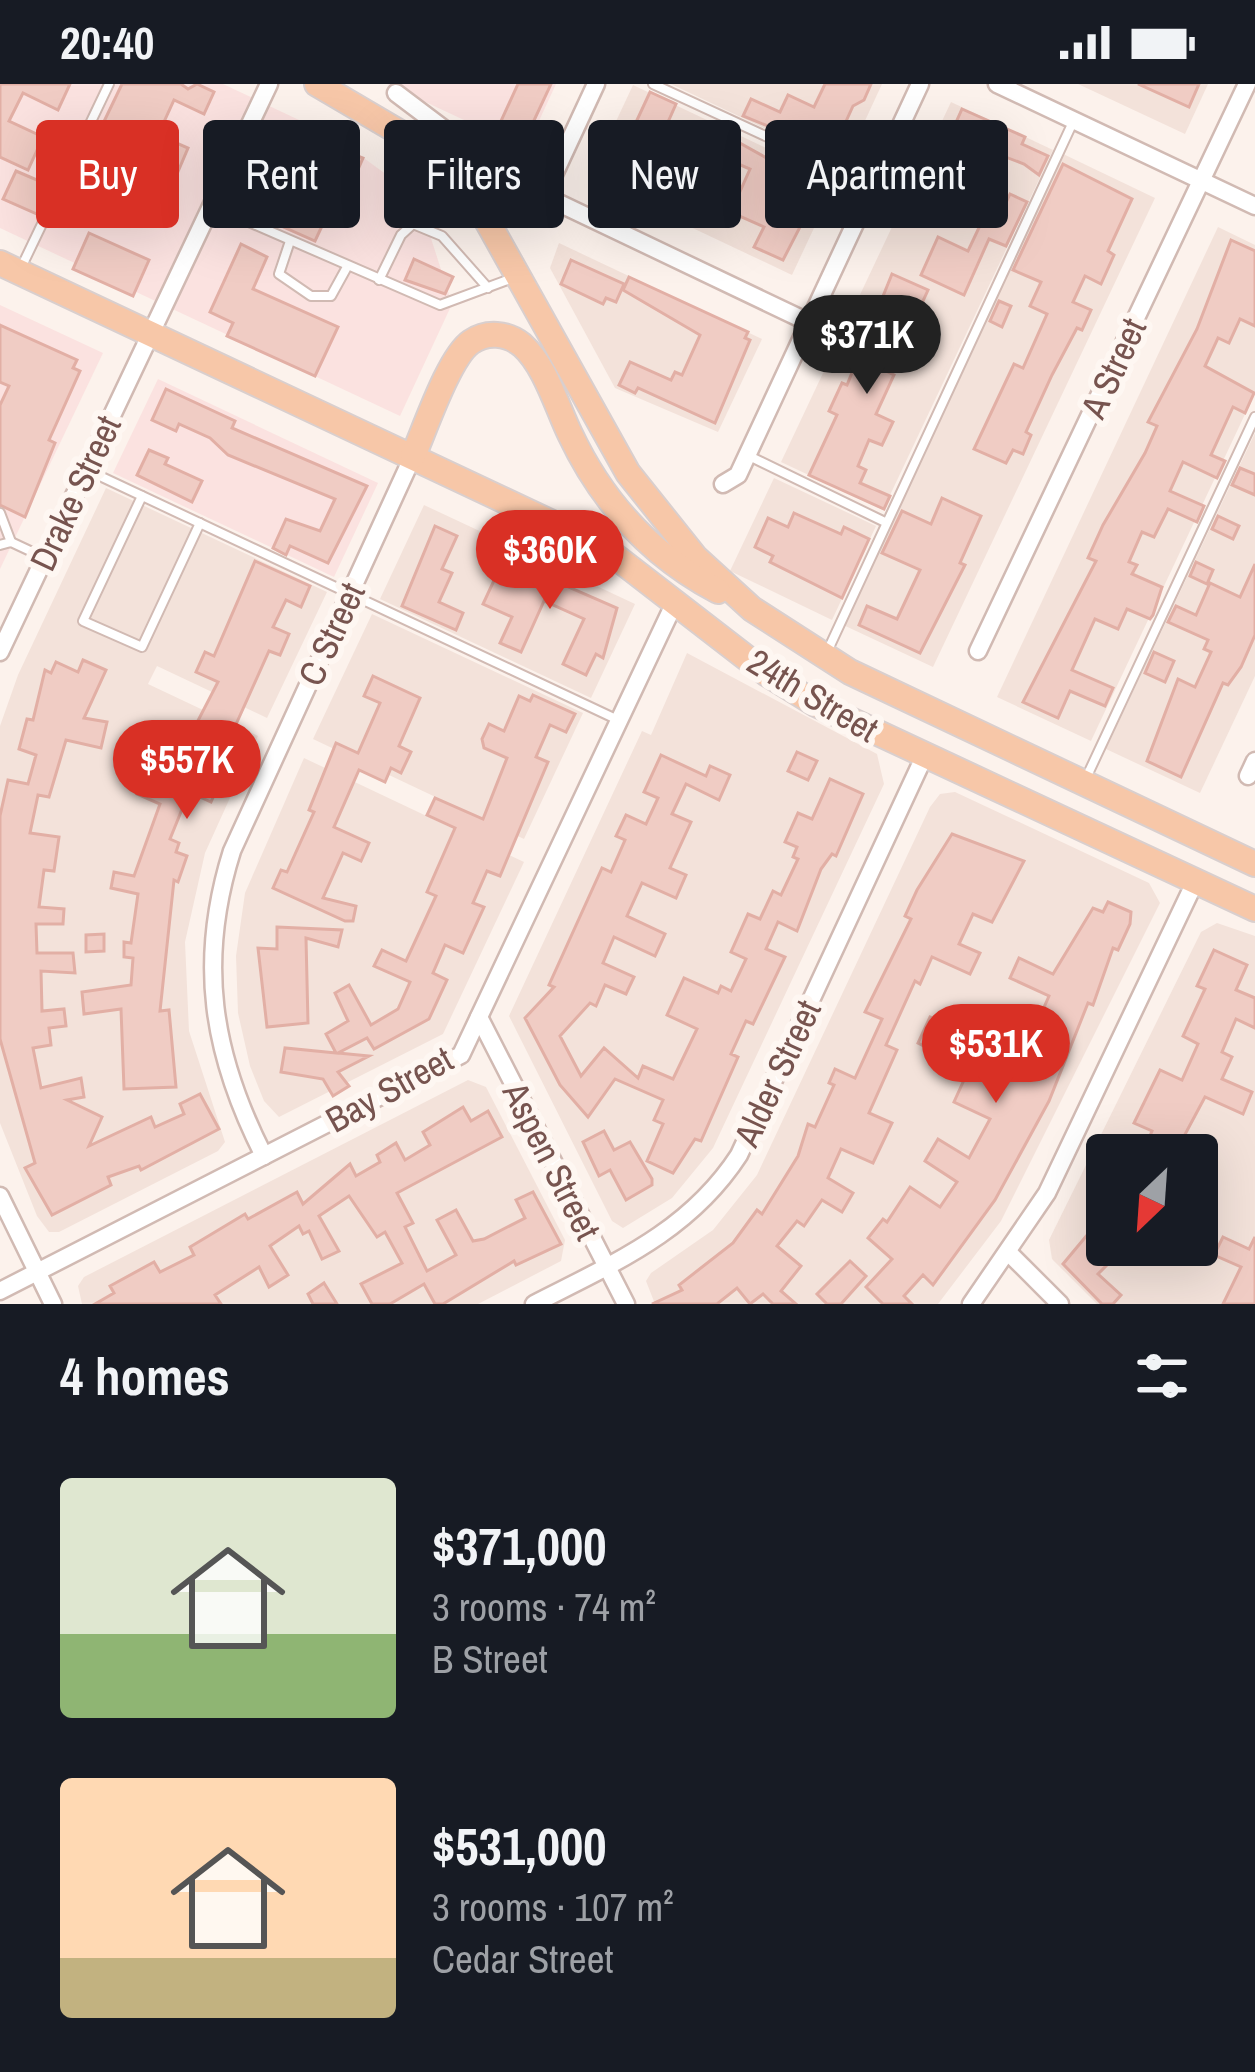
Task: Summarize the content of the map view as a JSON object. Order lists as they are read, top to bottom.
{
  "streets": {
    "main road": ["24th Street"],
    "street": [
      "A Street",
      "Drake Street",
      "C Street",
      "Alder Street",
      "Bay Street",
      "Aspen Street"
    ]
  },
  "crossings": [
    ["Drake Street", "24th Street"],
    ["C Street", "24th Street"],
    ["C Street", "Bay Street"],
    ["24th Street", "Alder Street"],
    ["24th Street", "Bay Street"],
    ["Alder Street", "Aspen Street"],
    ["Bay Street", "Aspen Street"]
  ],
  "north": "bottom left",
  "page": {
    "status": "20:40",
    "chip": [
      "Buy",
      "Rent",
      "Filters",
      "New",
      "Apartment"
    ],
    "price": [
      "$371K",
      "$360K",
      "$557K",
      "$531K"
    ],
    "heading": "4 homes",
    "list": [
      {
        "name": "$371,000",
        "note": "3 rooms · 74 m² · B Street"
      },
      {
        "name": "$531,000",
        "note": "3 rooms · 107 m² · Cedar Street"
      }
    ]
  }
}
